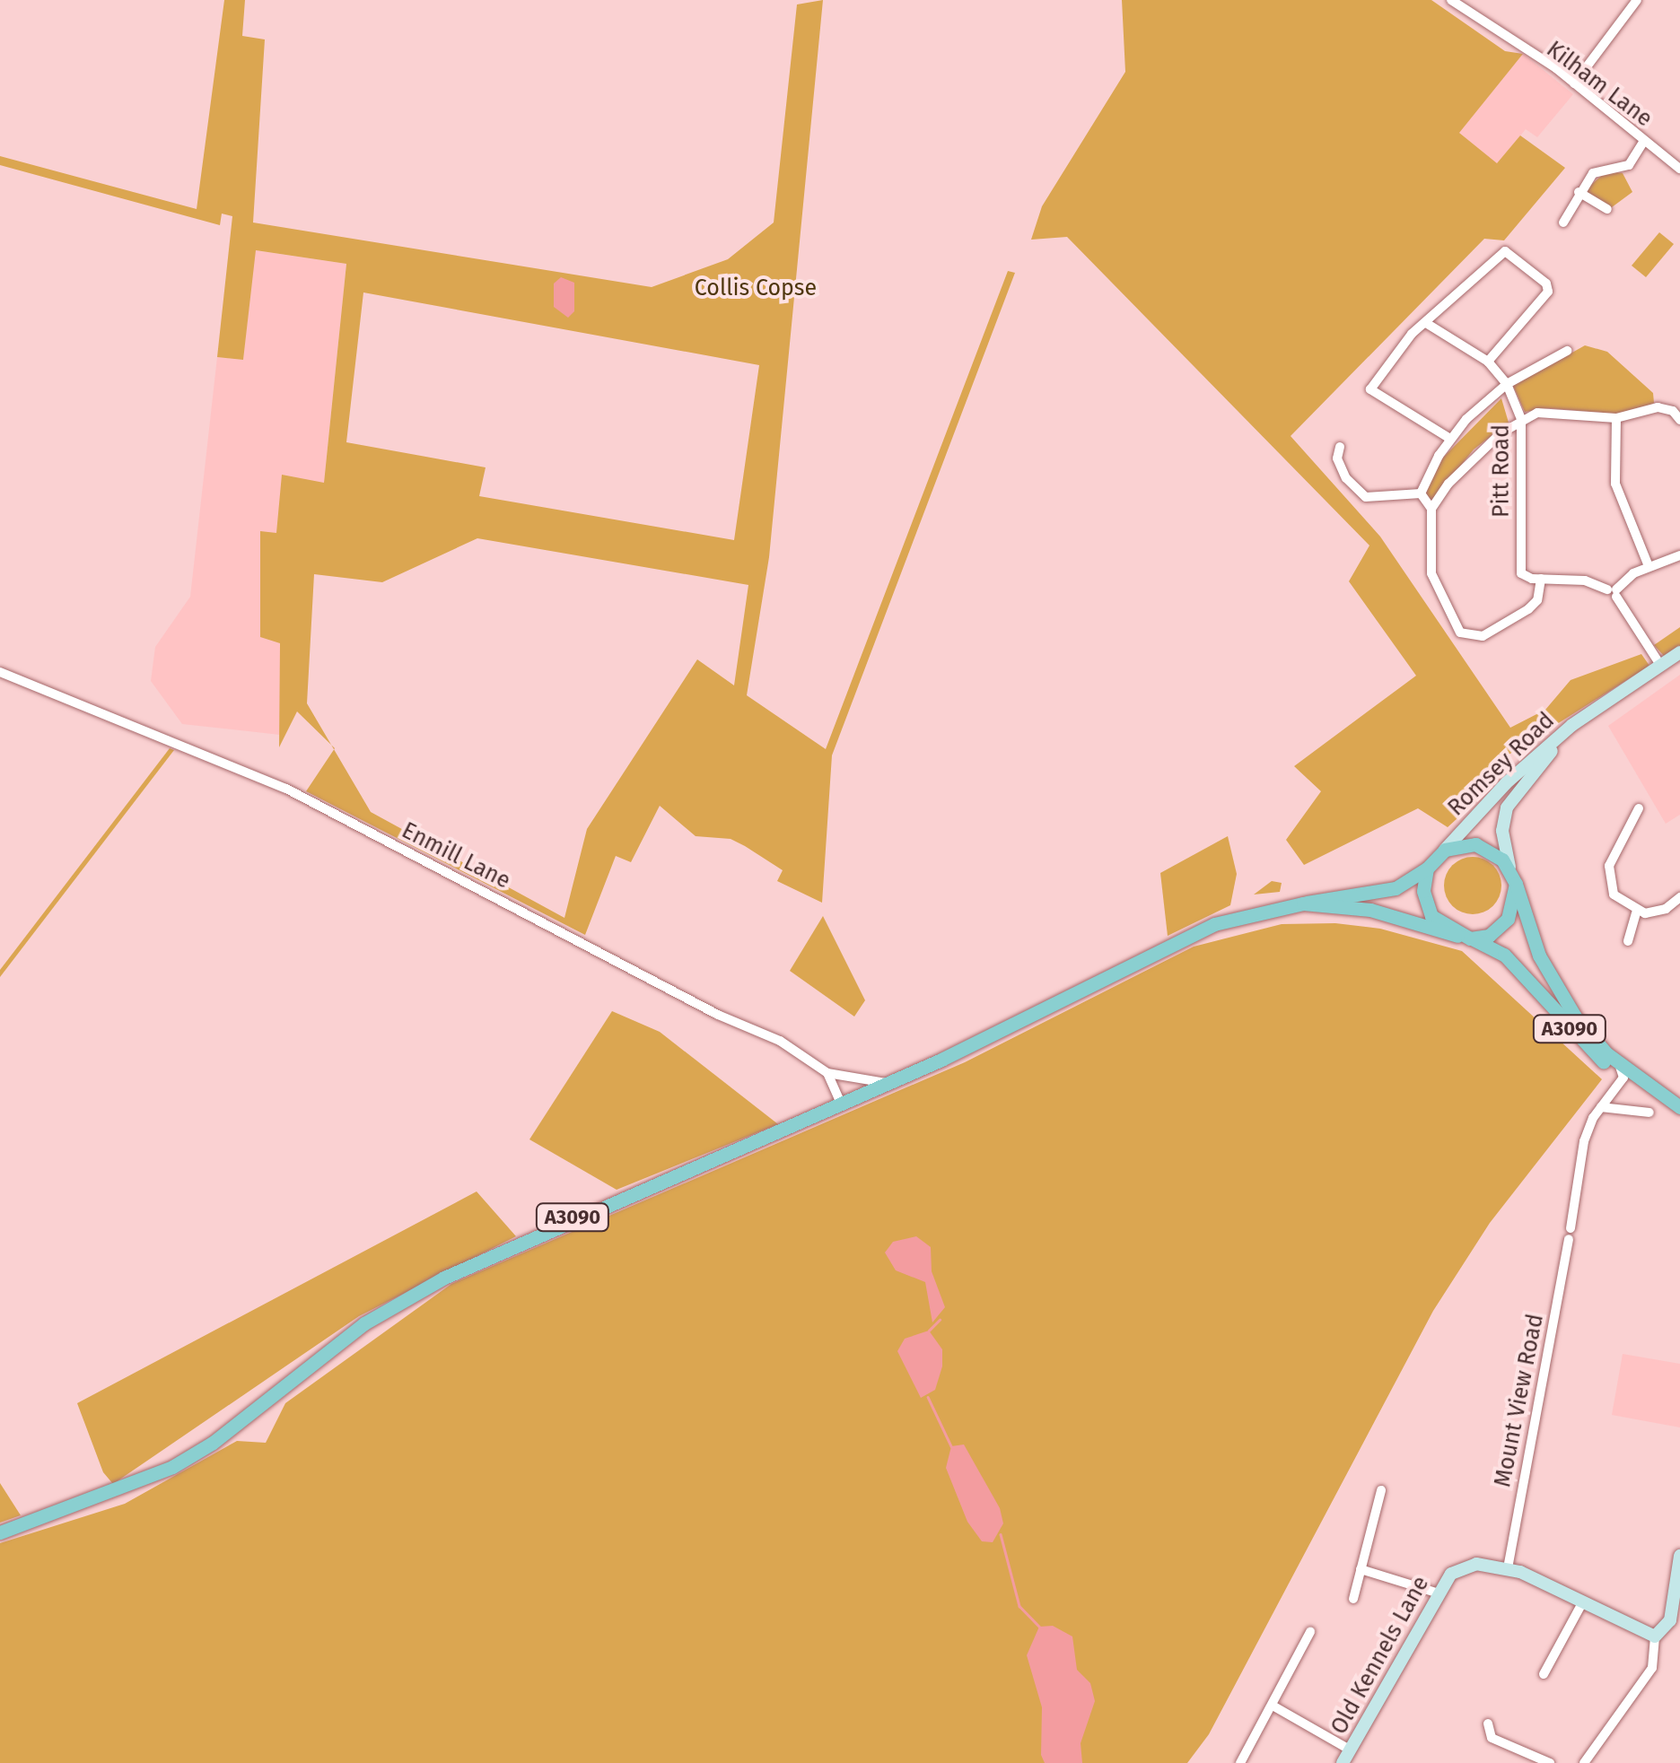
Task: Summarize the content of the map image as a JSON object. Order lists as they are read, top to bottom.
{
  "streets": {
    "main road": ["A3090"],
    "street": [
      "Kilham Lane",
      "Pitt Road",
      "Romsey Road",
      "Enmill Lane",
      "Mount View Road",
      "Old Kennels Lane"
    ]
  },
  "crossings": [
    ["Romsey Road", "A3090"],
    ["Enmill Lane", "A3090"],
    ["Mount View Road", "Old Kennels Lane"]
  ],
  "parks": ["Collis Copse"]
}
